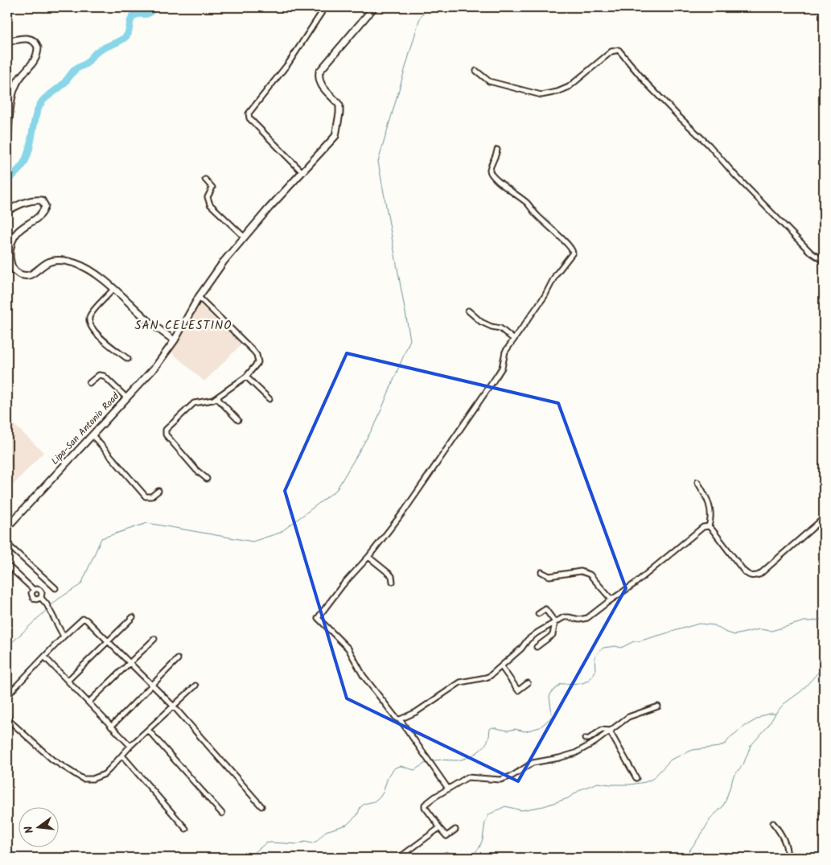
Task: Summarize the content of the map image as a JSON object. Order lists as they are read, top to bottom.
{
  "streets": {
    "main road": ["Lipa-San Antonio Road"]
  },
  "districts": ["SAN CELESTINO"],
  "north": "left"
}
